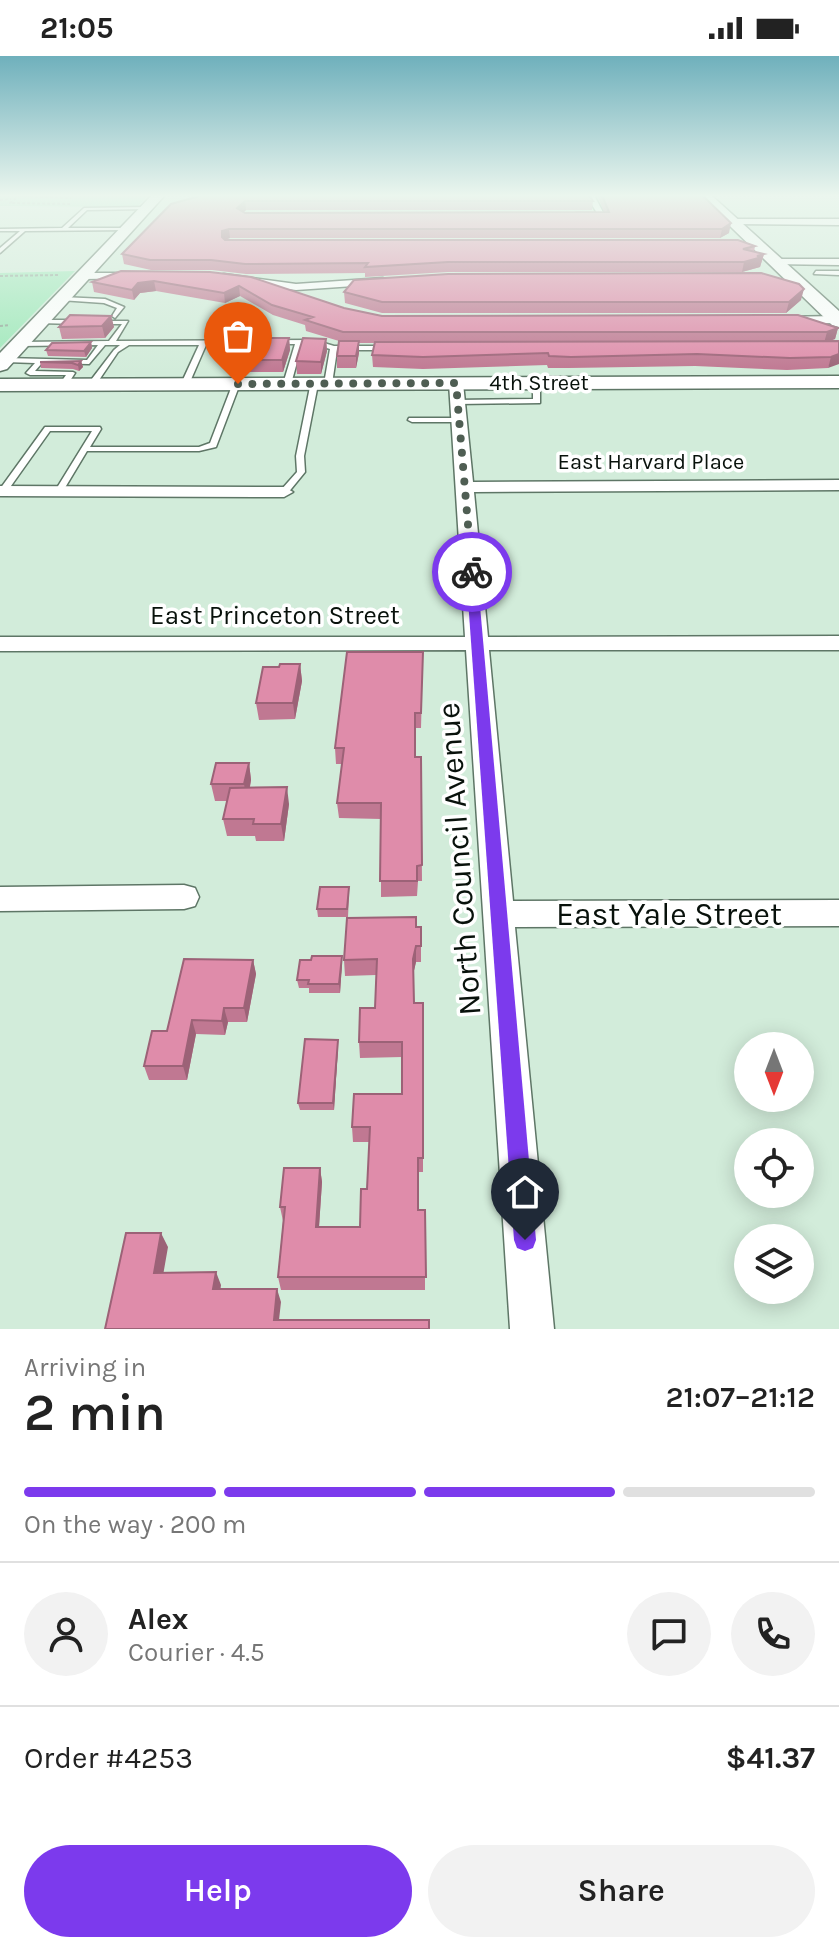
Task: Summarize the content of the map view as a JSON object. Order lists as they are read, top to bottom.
{
  "streets": {
    "street": [
      "4th Street",
      "East Harvard Place",
      "East Princeton Street",
      "North Council Avenue",
      "East Yale Street"
    ]
  },
  "crossings": [
    ["4th Street", "North Council Avenue"],
    ["East Harvard Place", "North Council Avenue"],
    ["East Princeton Street", "North Council Avenue"],
    ["North Council Avenue", "East Yale Street"]
  ],
  "north": "bottom",
  "page": {
    "status": "21:05",
    "heading": ["2 min", "Arriving in", "21:07–21:12"],
    "panel": [
      "Alex",
      "Courier · 4.5",
      "Order #4253",
      "$41.37"
    ],
    "bar": "On the way · 200 m",
    "buttons": ["Help", "Share"]
  }
}
